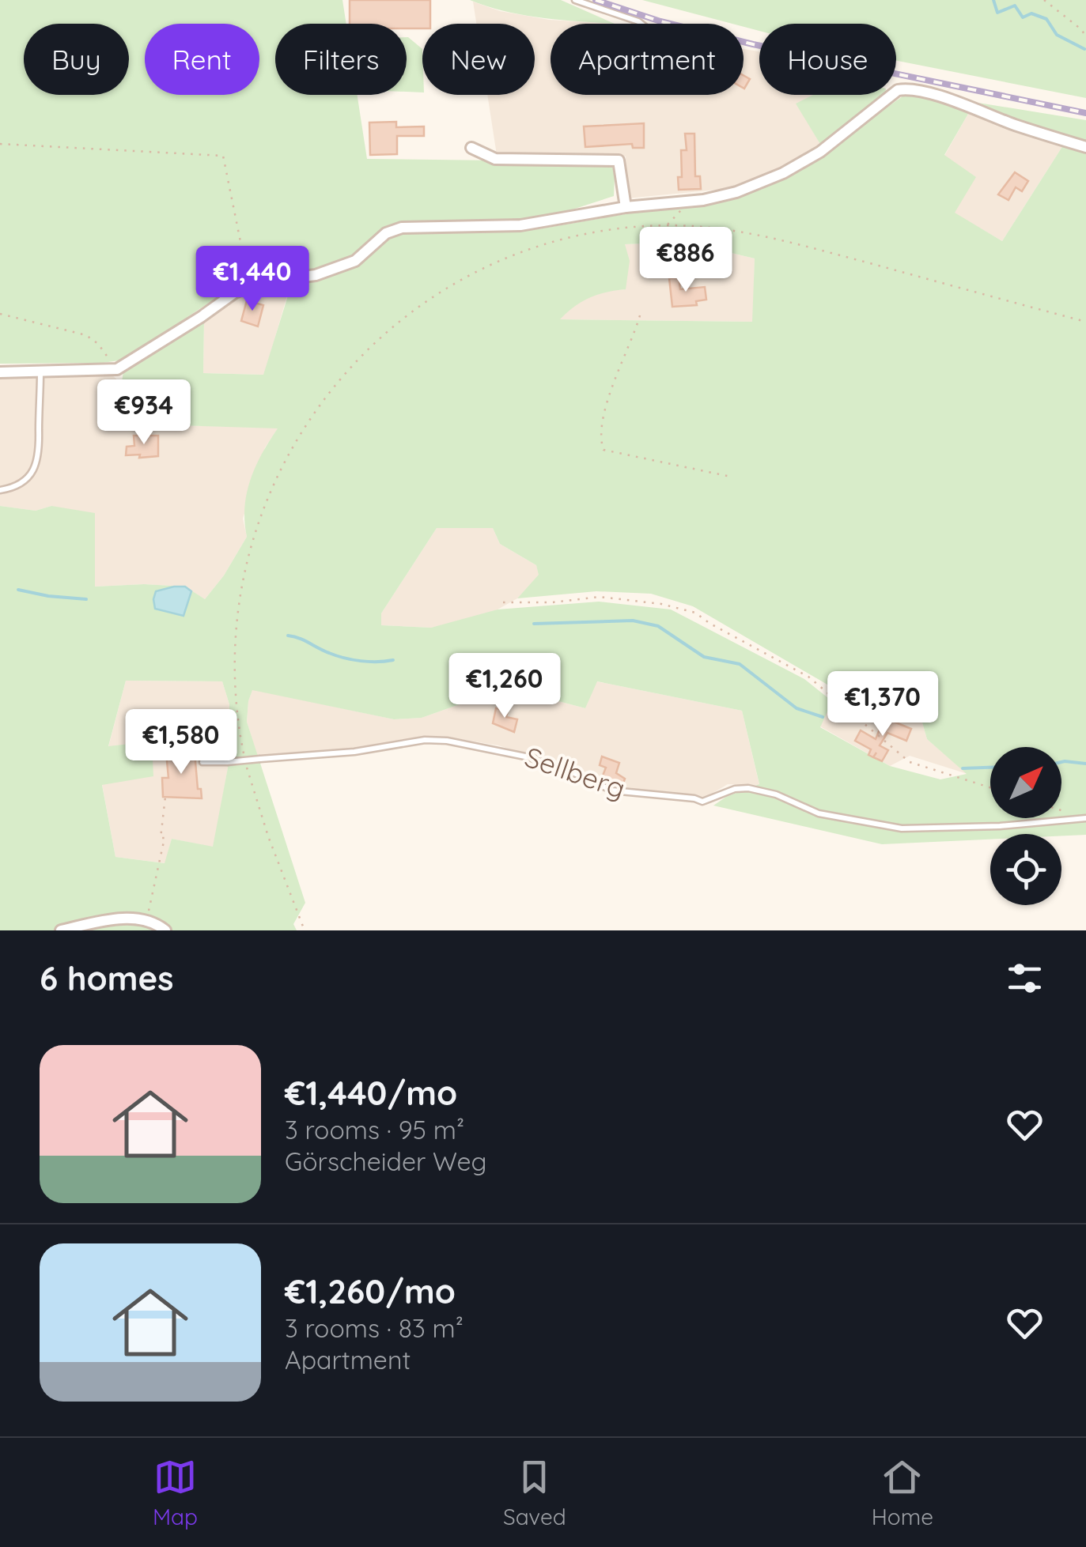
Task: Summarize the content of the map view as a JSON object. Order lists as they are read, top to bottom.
{
  "streets": {
    "lane": ["Sellberg"]
  },
  "north": "top right",
  "page": {
    "chip": [
      "Buy",
      "Rent",
      "Filters",
      "New",
      "Apartment",
      "House"
    ],
    "price": [
      "€886",
      "€1,440",
      "€934",
      "€1,260",
      "€1,370",
      "€1,580"
    ],
    "heading": "6 homes",
    "list": [
      {
        "name": "€1,440/mo",
        "note": "3 rooms · 95 m² · Görscheider Weg"
      },
      {
        "name": "€1,260/mo",
        "note": "3 rooms · 83 m² · Apartment"
      }
    ],
    "tabs": ["Map", "Saved", "Home"]
  }
}
